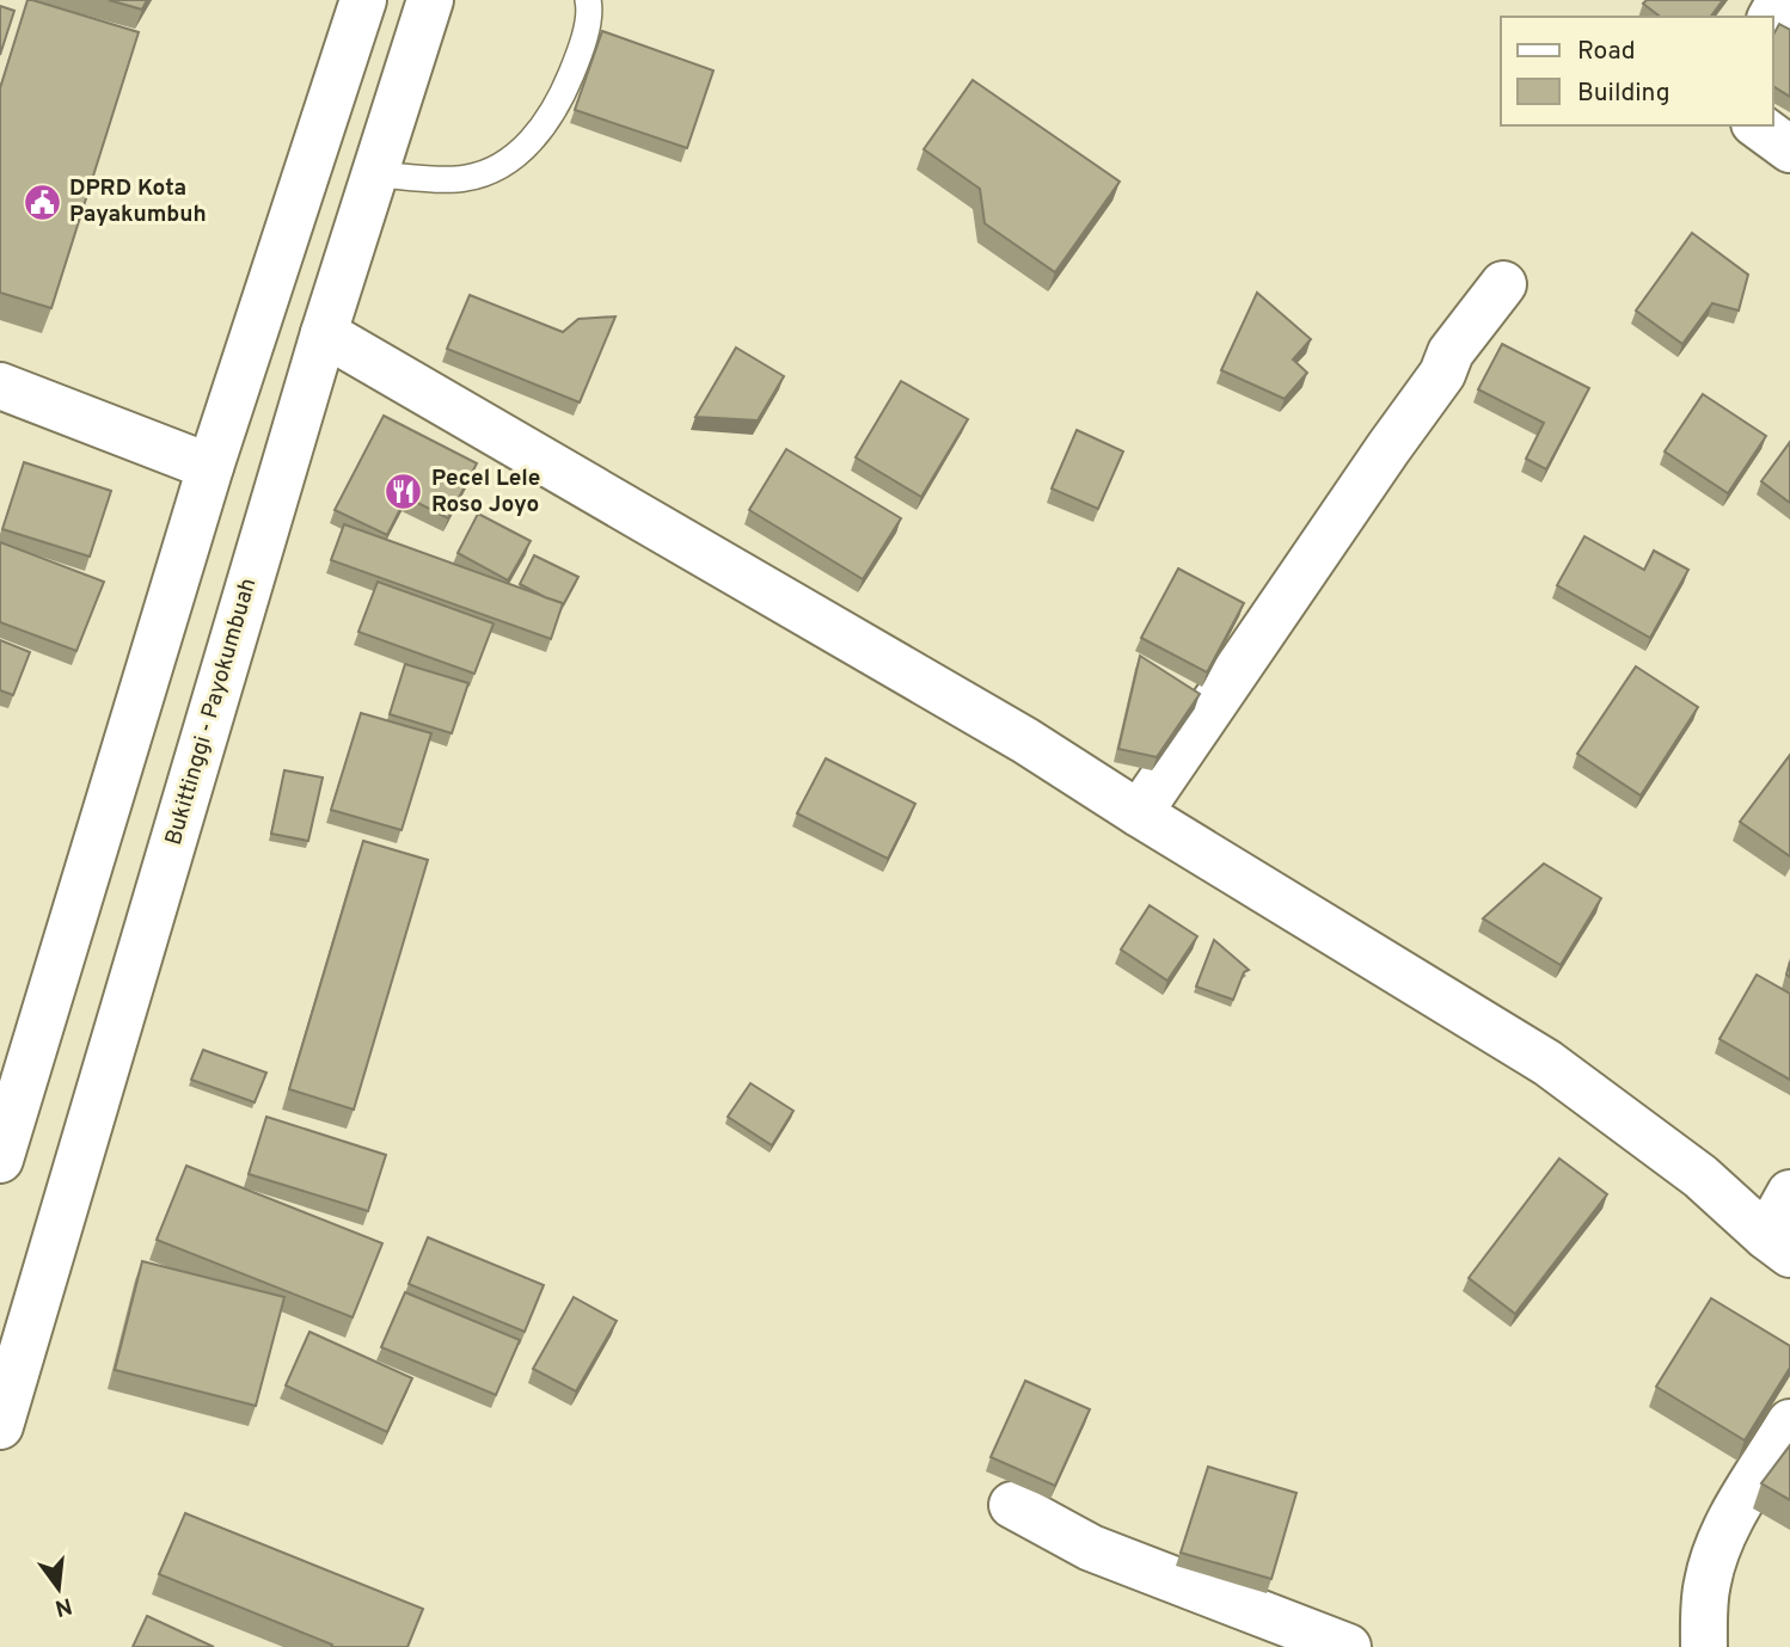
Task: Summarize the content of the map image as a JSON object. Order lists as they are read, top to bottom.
{
  "streets": {
    "main road": ["Bukittinggi - Payokumbuah"]
  },
  "places": {
    "public building": ["DPRD Kota Payakumbuh"],
    "restaurant": ["Pecel Lele Roso Joyo"]
  },
  "legend": ["Road", "Building"],
  "north": "bottom"
}
